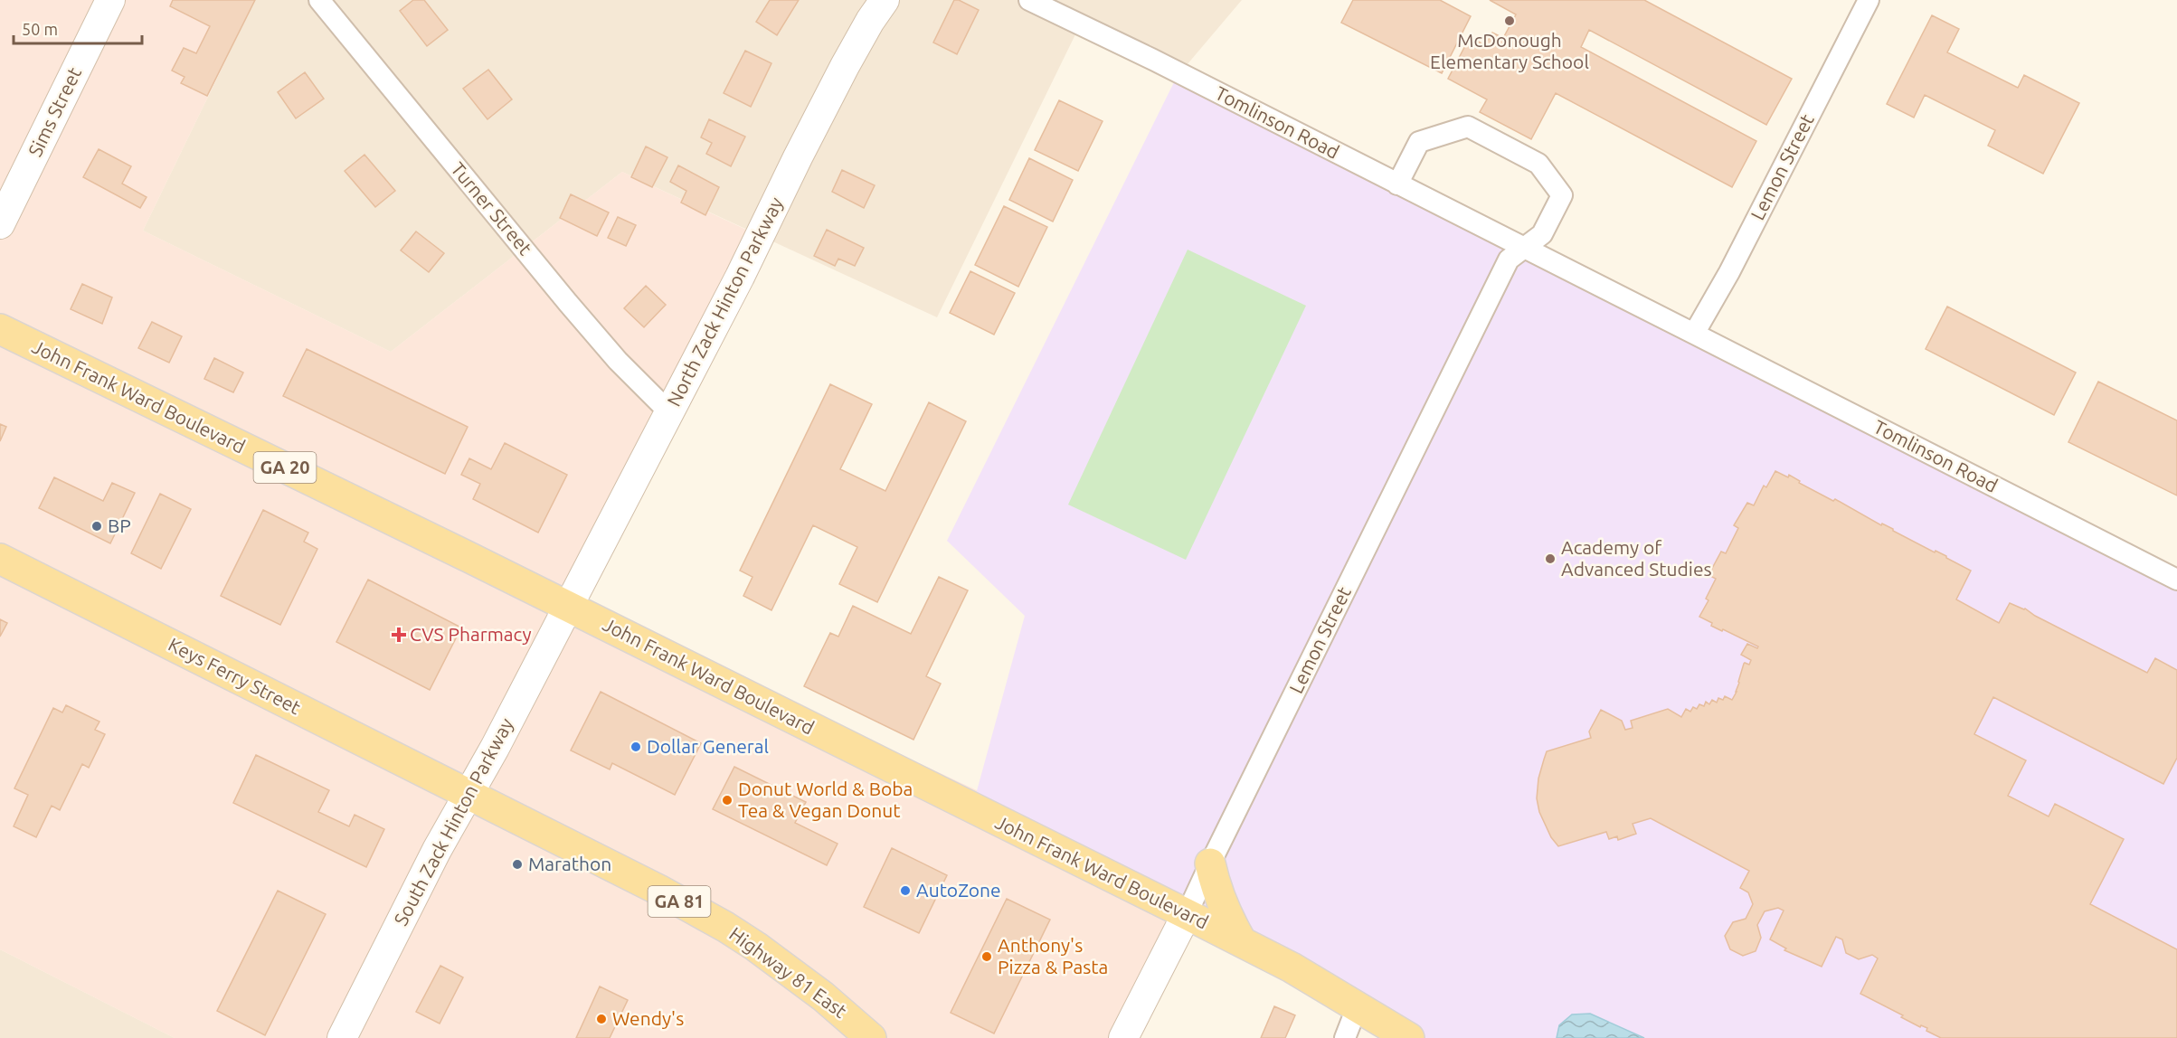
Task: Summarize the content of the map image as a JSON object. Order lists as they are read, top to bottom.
{
  "streets": {
    "main road": [
      "Sims Street",
      "Lemon Street",
      "North Zack Hinton Parkway",
      "John Frank Ward Boulevard",
      "GA 20",
      "Keys Ferry Street",
      "South Zack Hinton Parkway",
      "GA 81",
      "Highway 81 East"
    ],
    "street": ["Tomlinson Road", "Turner Street"]
  },
  "crossings": [
    ["Tomlinson Road", "Lemon Street"],
    ["Lemon Street", "John Frank Ward Boulevard"],
    ["Turner Street", "North Zack Hinton Parkway"],
    ["North Zack Hinton Parkway", "John Frank Ward Boulevard"],
    ["North Zack Hinton Parkway", "South Zack Hinton Parkway"],
    ["John Frank Ward Boulevard", "South Zack Hinton Parkway"],
    ["Keys Ferry Street", "South Zack Hinton Parkway"],
    ["Keys Ferry Street", "Highway 81 East"],
    ["South Zack Hinton Parkway", "Highway 81 East"]
  ],
  "places": {
    "other": [
      "McDonough Elementary School",
      "BP",
      "Academy of Advanced Studies",
      "Dollar General",
      "Donut World & Boba Tea & Vegan Donut",
      "Marathon",
      "AutoZone",
      "Anthony's Pizza & Pasta",
      "Wendy's"
    ],
    "health": ["CVS Pharmacy"]
  },
  "scale_bar": "50 m"
}
